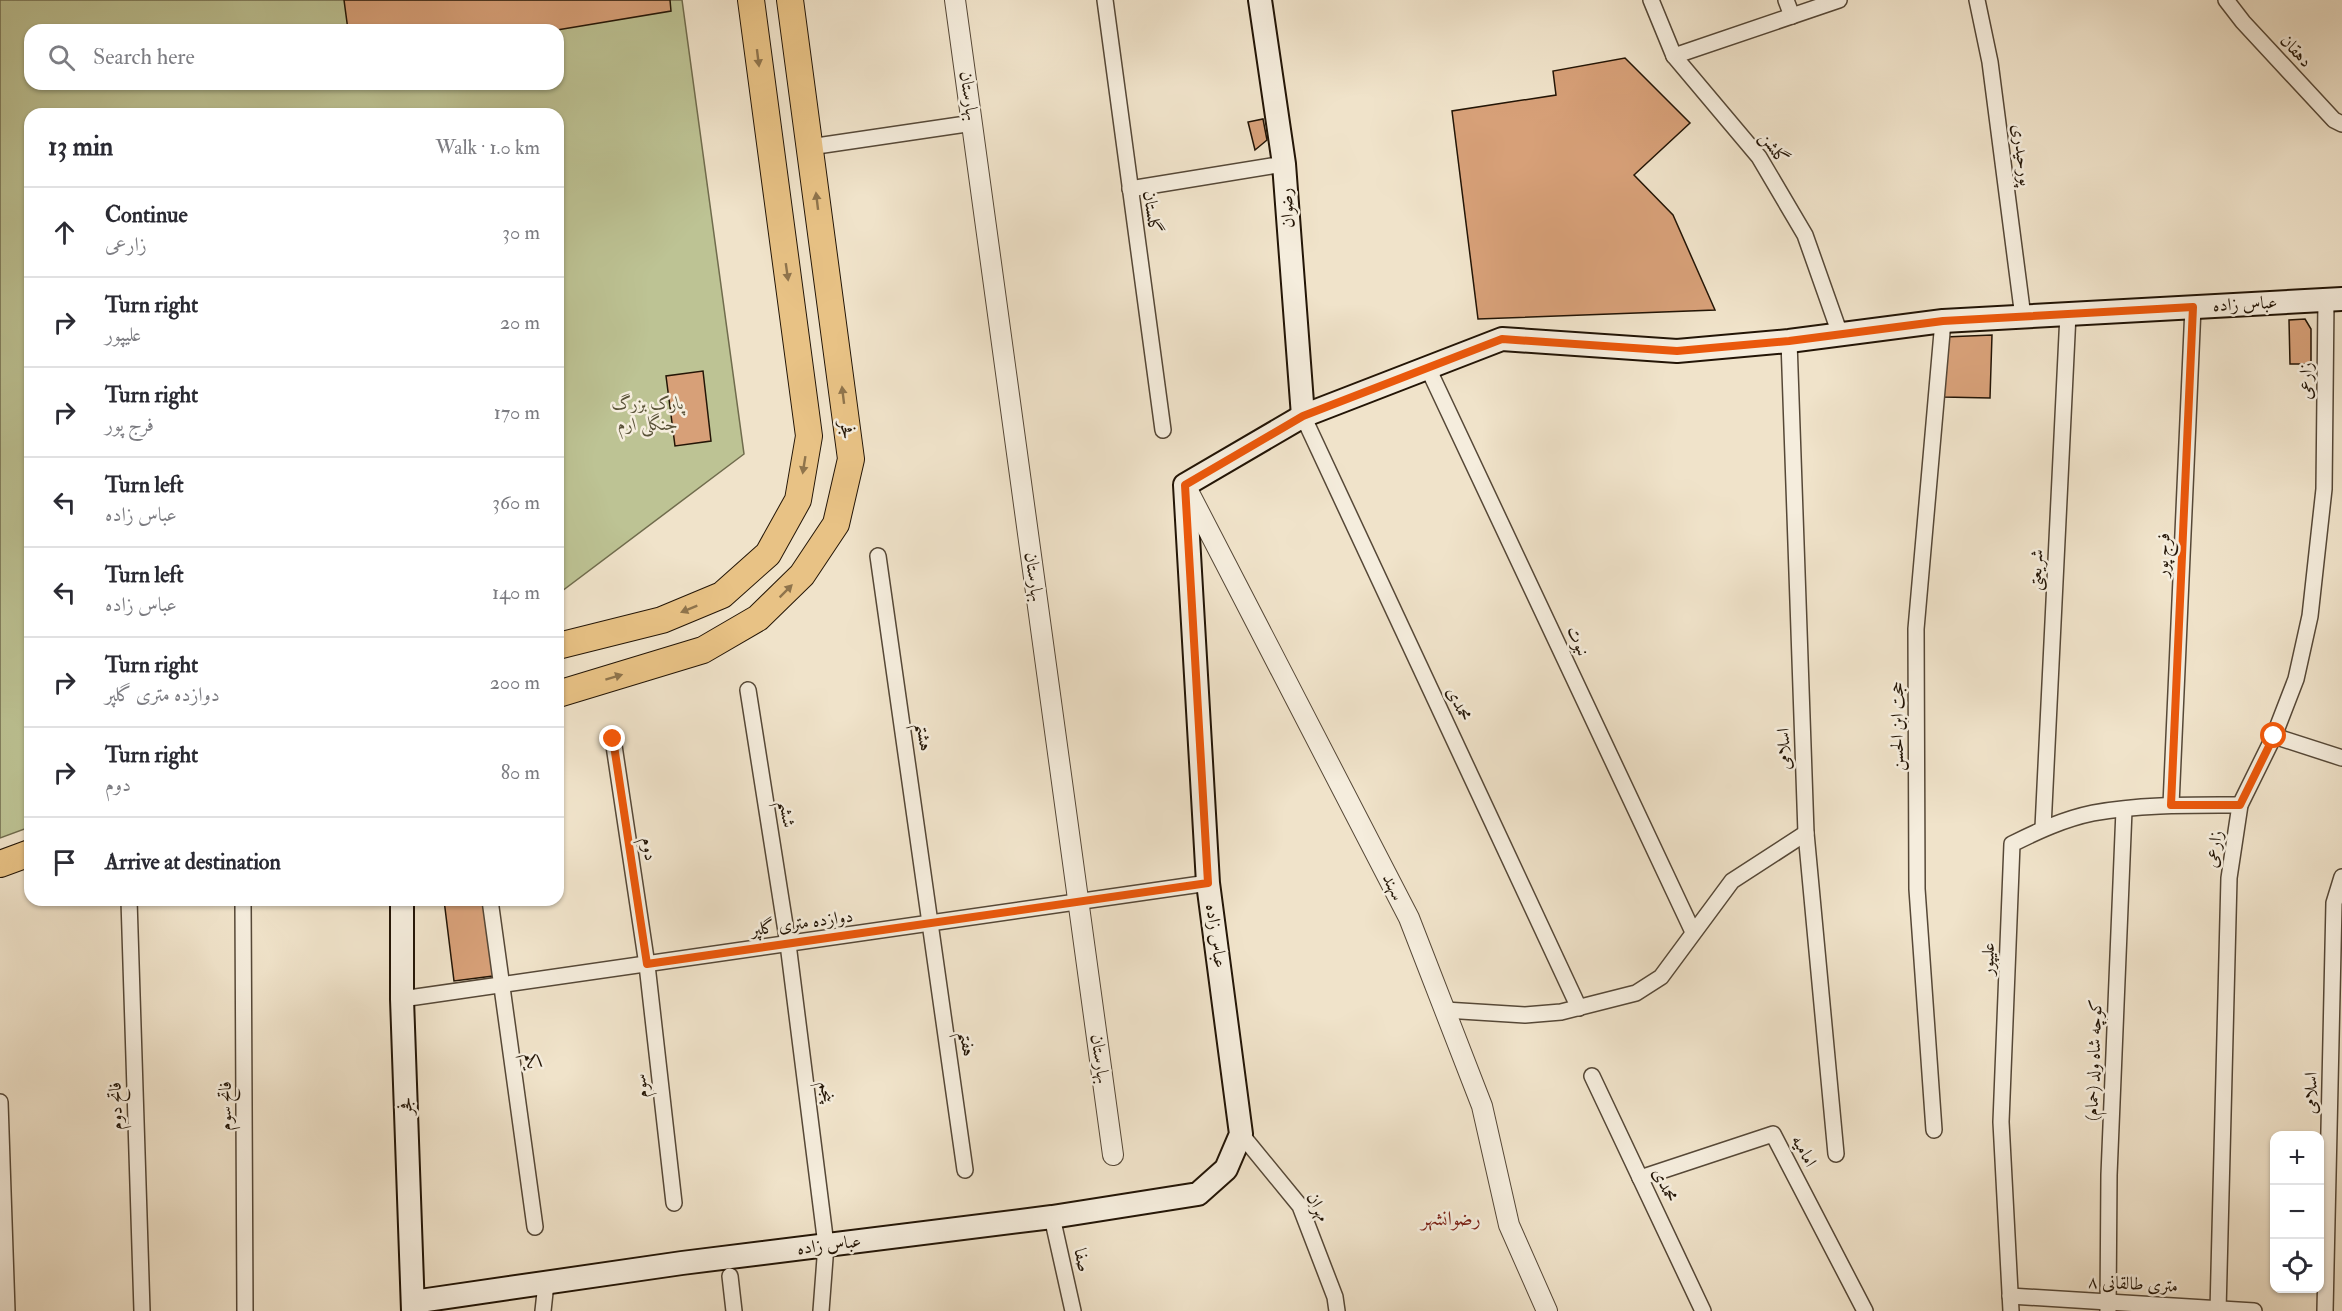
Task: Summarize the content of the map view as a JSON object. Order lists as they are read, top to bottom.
{
  "streets": {
    "main road": ["رضوان", "عباس زاده", "فجر"],
    "street": [
      "دهقان",
      "بهارستان",
      "گلشن",
      "پورحیدری",
      "گلستان",
      "زارعی",
      "فرج پور",
      "شریعتی",
      "نبوت",
      "محمدی",
      "حجت ابن الحسن",
      "هشتم",
      "اسلامی",
      "ششم",
      "دوم",
      "سهند",
      "دوازده متری گلپر",
      "علیپور",
      "هفتم",
      "کوچه شاه ولد (حمام)",
      "یکم",
      "سوم",
      "پنجم",
      "فاتح دوم",
      "فاتح سوم",
      "امامیه",
      "مهران",
      "صفا",
      "۸ متری طالقانی"
    ]
  },
  "crossings": [
    ["بهارستان", "دوازده متری گلپر"],
    ["گلشن", "عباس زاده"],
    ["پورحیدری", "عباس زاده"],
    ["رضوان", "عباس زاده"],
    ["رضوان", "محمدی"],
    ["عباس زاده", "زارعی"],
    ["عباس زاده", "فجر"],
    ["عباس زاده", "فرج پور"],
    ["عباس زاده", "شریعتی"],
    ["عباس زاده", "نبوت"],
    ["عباس زاده", "محمدی"],
    ["عباس زاده", "حجت ابن الحسن"],
    ["عباس زاده", "اسلامی"],
    ["عباس زاده", "سهند"],
    ["عباس زاده", "دوازده متری گلپر"],
    ["عباس زاده", "پنجم"],
    ["عباس زاده", "مهران"],
    ["عباس زاده", "صفا"],
    ["زارعی", "علیپور"],
    ["زارعی", "۸ متری طالقانی"],
    ["فجر", "دوازده متری گلپر"],
    ["فرج پور", "علیپور"],
    ["شریعتی", "علیپور"],
    ["محمدی", "امامیه"],
    ["هشتم", "دوازده متری گلپر"],
    ["هشتم", "هفتم"],
    ["ششم", "دوازده متری گلپر"],
    ["ششم", "پنجم"],
    ["دوم", "دوازده متری گلپر"],
    ["دوم", "سوم"],
    ["دوازده متری گلپر", "هفتم"],
    ["دوازده متری گلپر", "یکم"],
    ["دوازده متری گلپر", "سوم"],
    ["دوازده متری گلپر", "پنجم"],
    ["علیپور", "کوچه شاه ولد (حمام)"],
    ["علیپور", "۸ متری طالقانی"],
    ["کوچه شاه ولد (حمام)", "۸ متری طالقانی"]
  ],
  "one_way": ["فجر"],
  "districts": ["رضوانشهر"],
  "parks": ["پارک بزرگ جنگلی ارم"],
  "page": {
    "search": "Search here",
    "heading": ["13 min", "Walk · 1.0 km"],
    "list": [
      ["Continue", "زارعی", "30 m"],
      ["Turn right", "علیپور", "20 m"],
      ["Turn right", "فرج پور", "170 m"],
      ["Turn left", "عباس زاده", "360 m"],
      ["Turn left", "عباس زاده", "140 m"],
      ["Turn right", "دوازده متری گلپر", "200 m"],
      ["Turn right", "دوم", "80 m"],
      "Arrive at destination"
    ],
    "map_buttons": ["+", "−"]
  }
}
